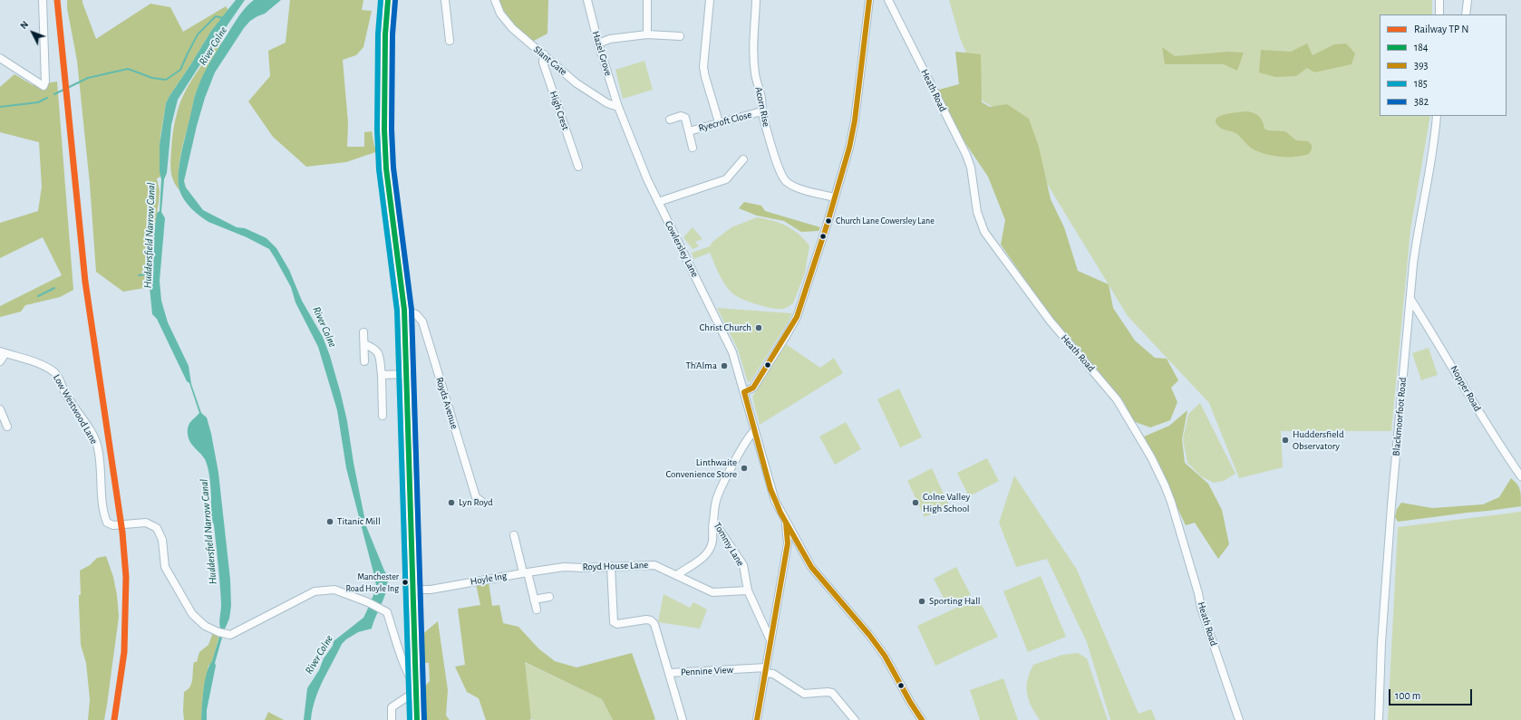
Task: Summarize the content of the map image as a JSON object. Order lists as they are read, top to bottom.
{
  "streets": {
    "street": [
      "Hazel Grove",
      "Slant Gate",
      "Heath Road",
      "Acorn Rise",
      "High Crest",
      "Ryecroft Close",
      "Cowlersley Lane",
      "Nopper Road",
      "Royds Avenue",
      "Low Westwood Lane",
      "Blackmoorfoot Road",
      "Tommy Lane",
      "Royd House Lane",
      "Hoyle Ing",
      "Pennine View"
    ]
  },
  "crossings": [
    ["Hazel Grove", "Slant Gate"],
    ["Hazel Grove", "Cowlersley Lane"],
    ["Slant Gate", "High Crest"],
    ["Slant Gate", "Cowlersley Lane"],
    ["Acorn Rise", "Ryecroft Close"],
    ["Cowlersley Lane", "Tommy Lane"],
    ["Nopper Road", "Blackmoorfoot Road"],
    ["Tommy Lane", "Royd House Lane"],
    ["Royd House Lane", "Hoyle Ing"],
    ["Royd House Lane", "Pennine View"]
  ],
  "water": ["River Colne", "Huddersfield Narrow Canal"],
  "places": [
    "Church Lane Cowersley Lane",
    "Christ Church",
    "Th'Alma",
    "Huddersfield Observatory",
    "Linthwaite Convenience Store",
    "Lyn Royd",
    "Colne Valley High School",
    "Titanic Mill",
    "Manchester Road Hoyle Ing",
    "Sporting Hall"
  ],
  "lines": [
    "transit line 184",
    "transit line 393",
    "transit line 185",
    "transit line 382"
  ],
  "legend": [
    "Railway TP N",
    "184",
    "393",
    "185",
    "382"
  ],
  "scale_bar": "100 m",
  "north": "top left"
}
